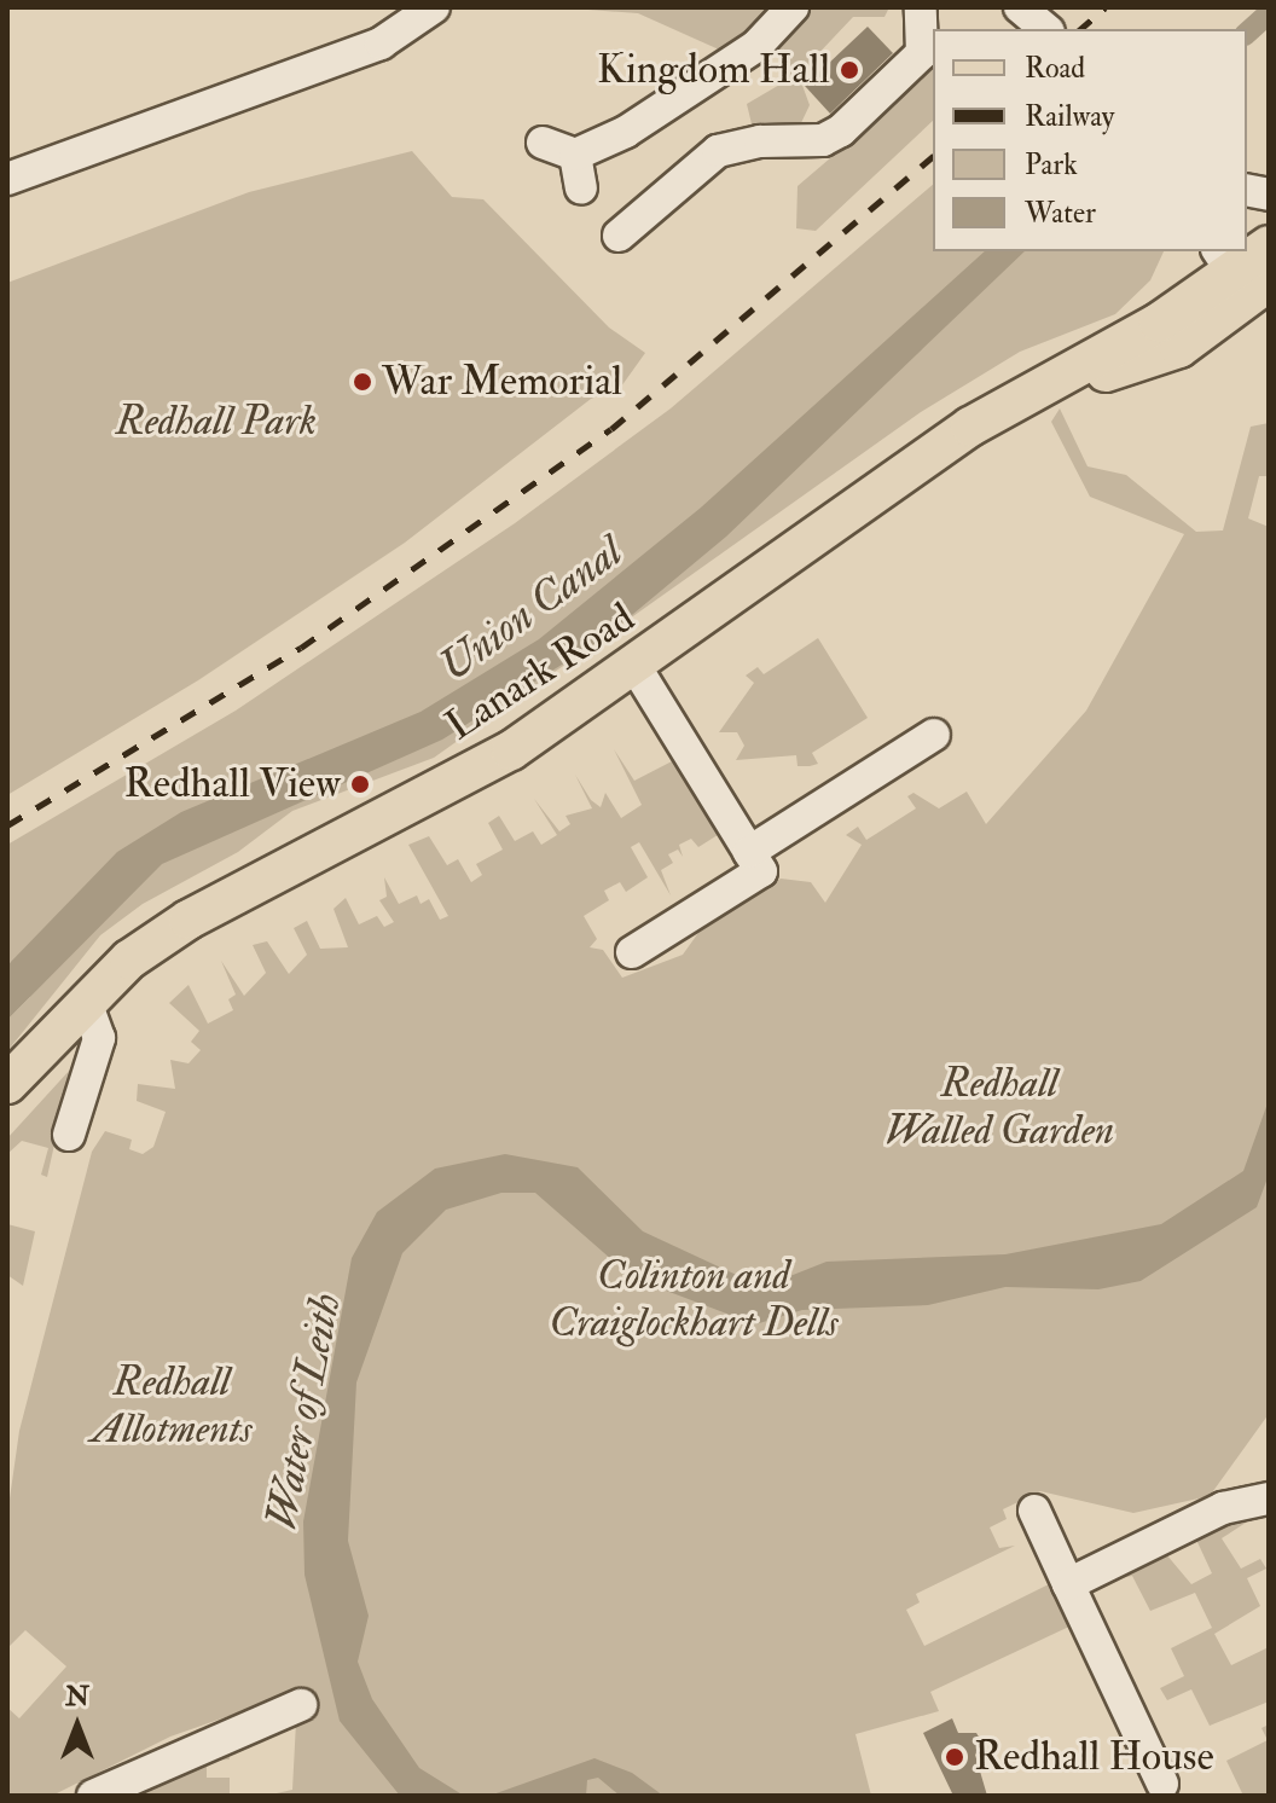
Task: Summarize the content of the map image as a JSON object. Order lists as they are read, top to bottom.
{
  "streets": {
    "main road": ["Lanark Road"]
  },
  "water": ["Union Canal", "Water of Leith"],
  "parks": [
    "Redhall Park",
    "Redhall Walled Garden",
    "Colinton and Craiglockhart Dells",
    "Redhall Allotments"
  ],
  "places": [
    "Kingdom Hall",
    "War Memorial",
    "Redhall View",
    "Redhall House"
  ],
  "legend": [
    "Road",
    "Railway",
    "Park",
    "Water"
  ],
  "north": "top"
}
